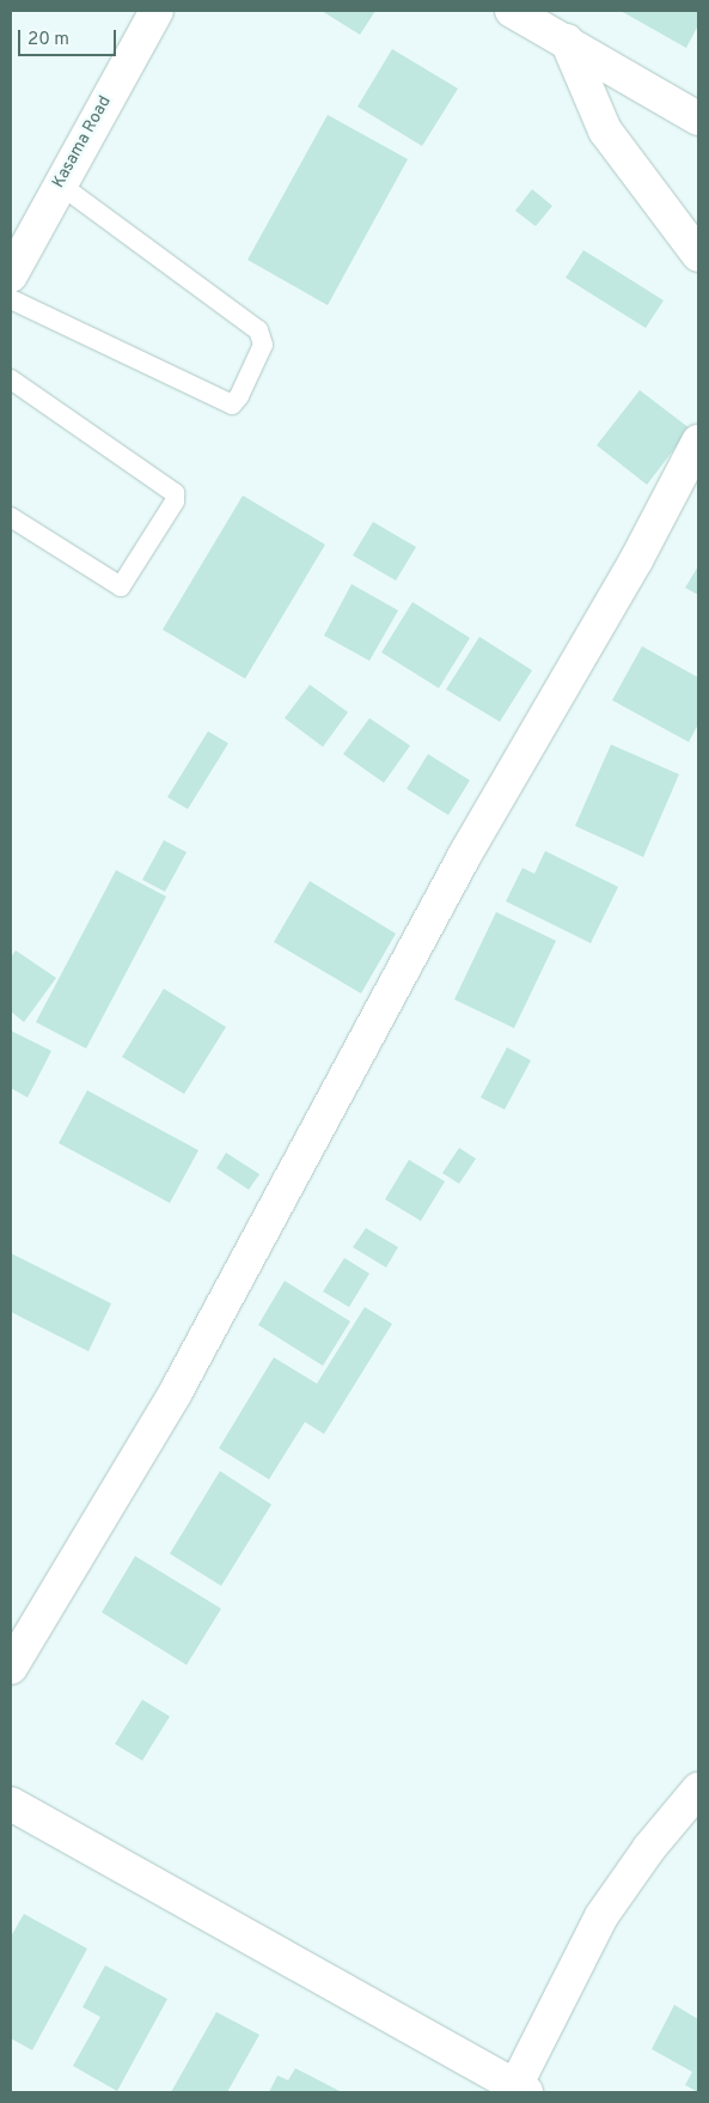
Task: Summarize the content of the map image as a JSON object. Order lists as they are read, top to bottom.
{
  "streets": {
    "street": ["Kasama Road"]
  },
  "scale_bar": "20 m"
}
